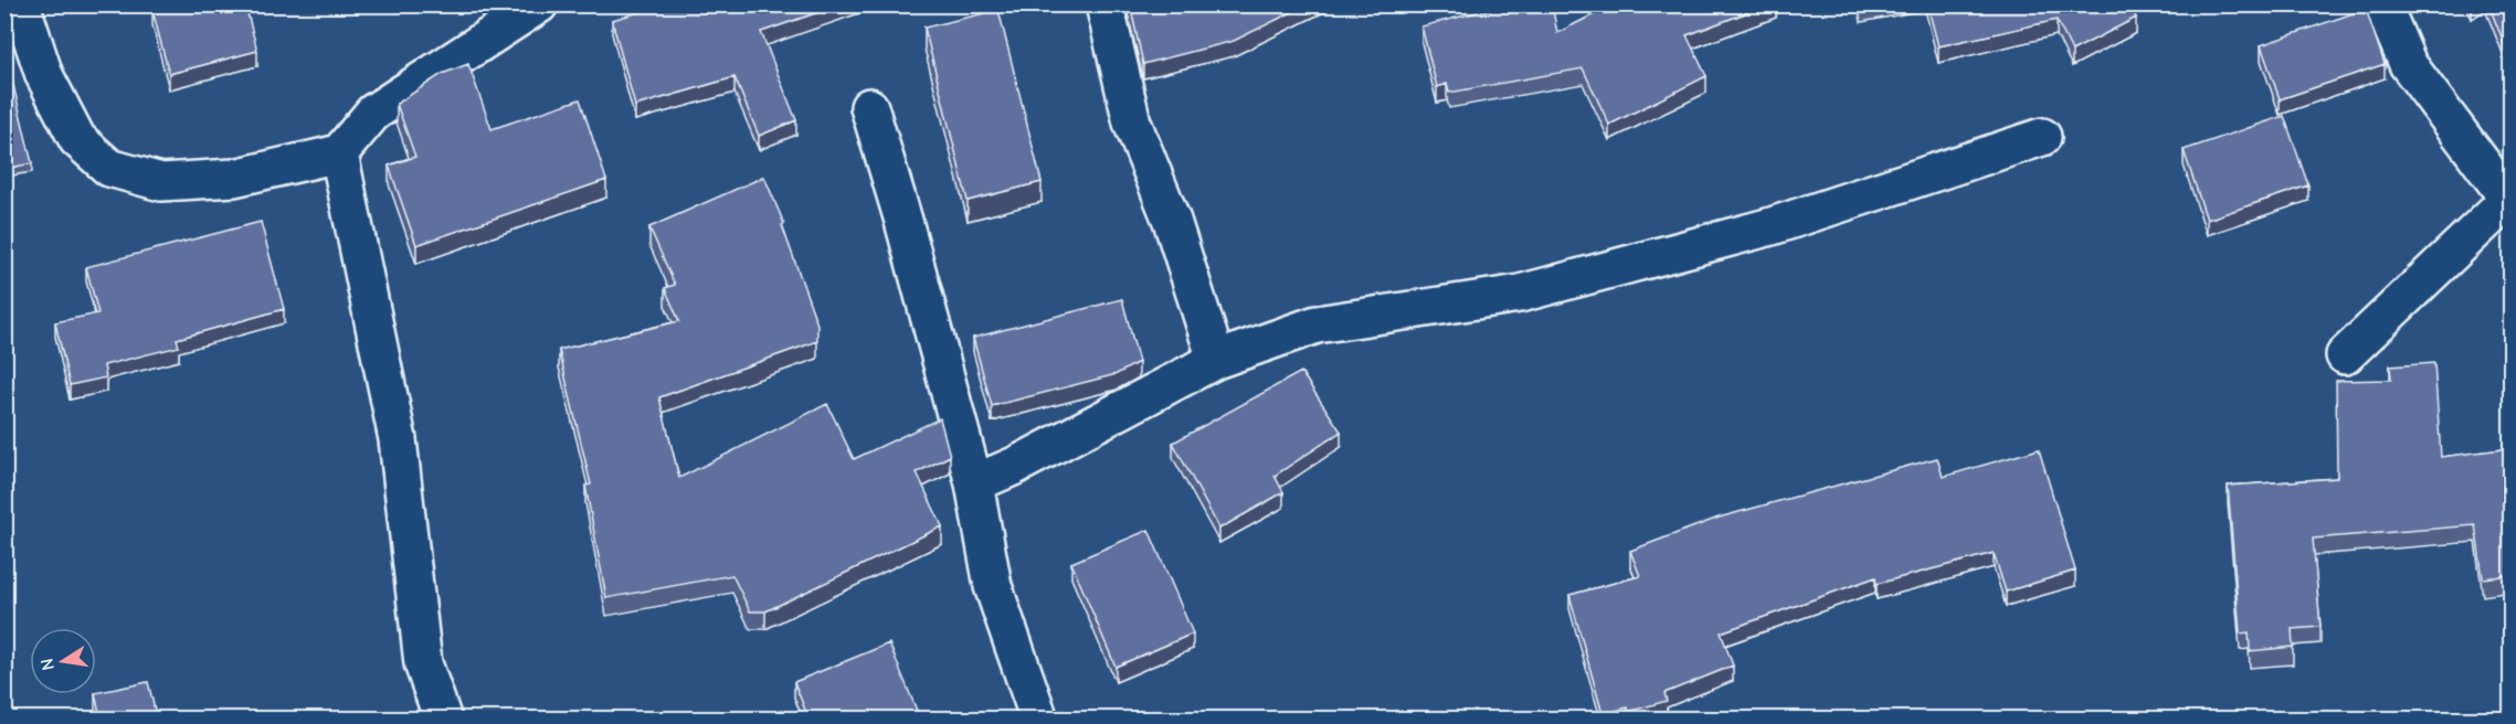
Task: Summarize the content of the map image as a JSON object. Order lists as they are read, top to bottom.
{
  "north": "left"
}
